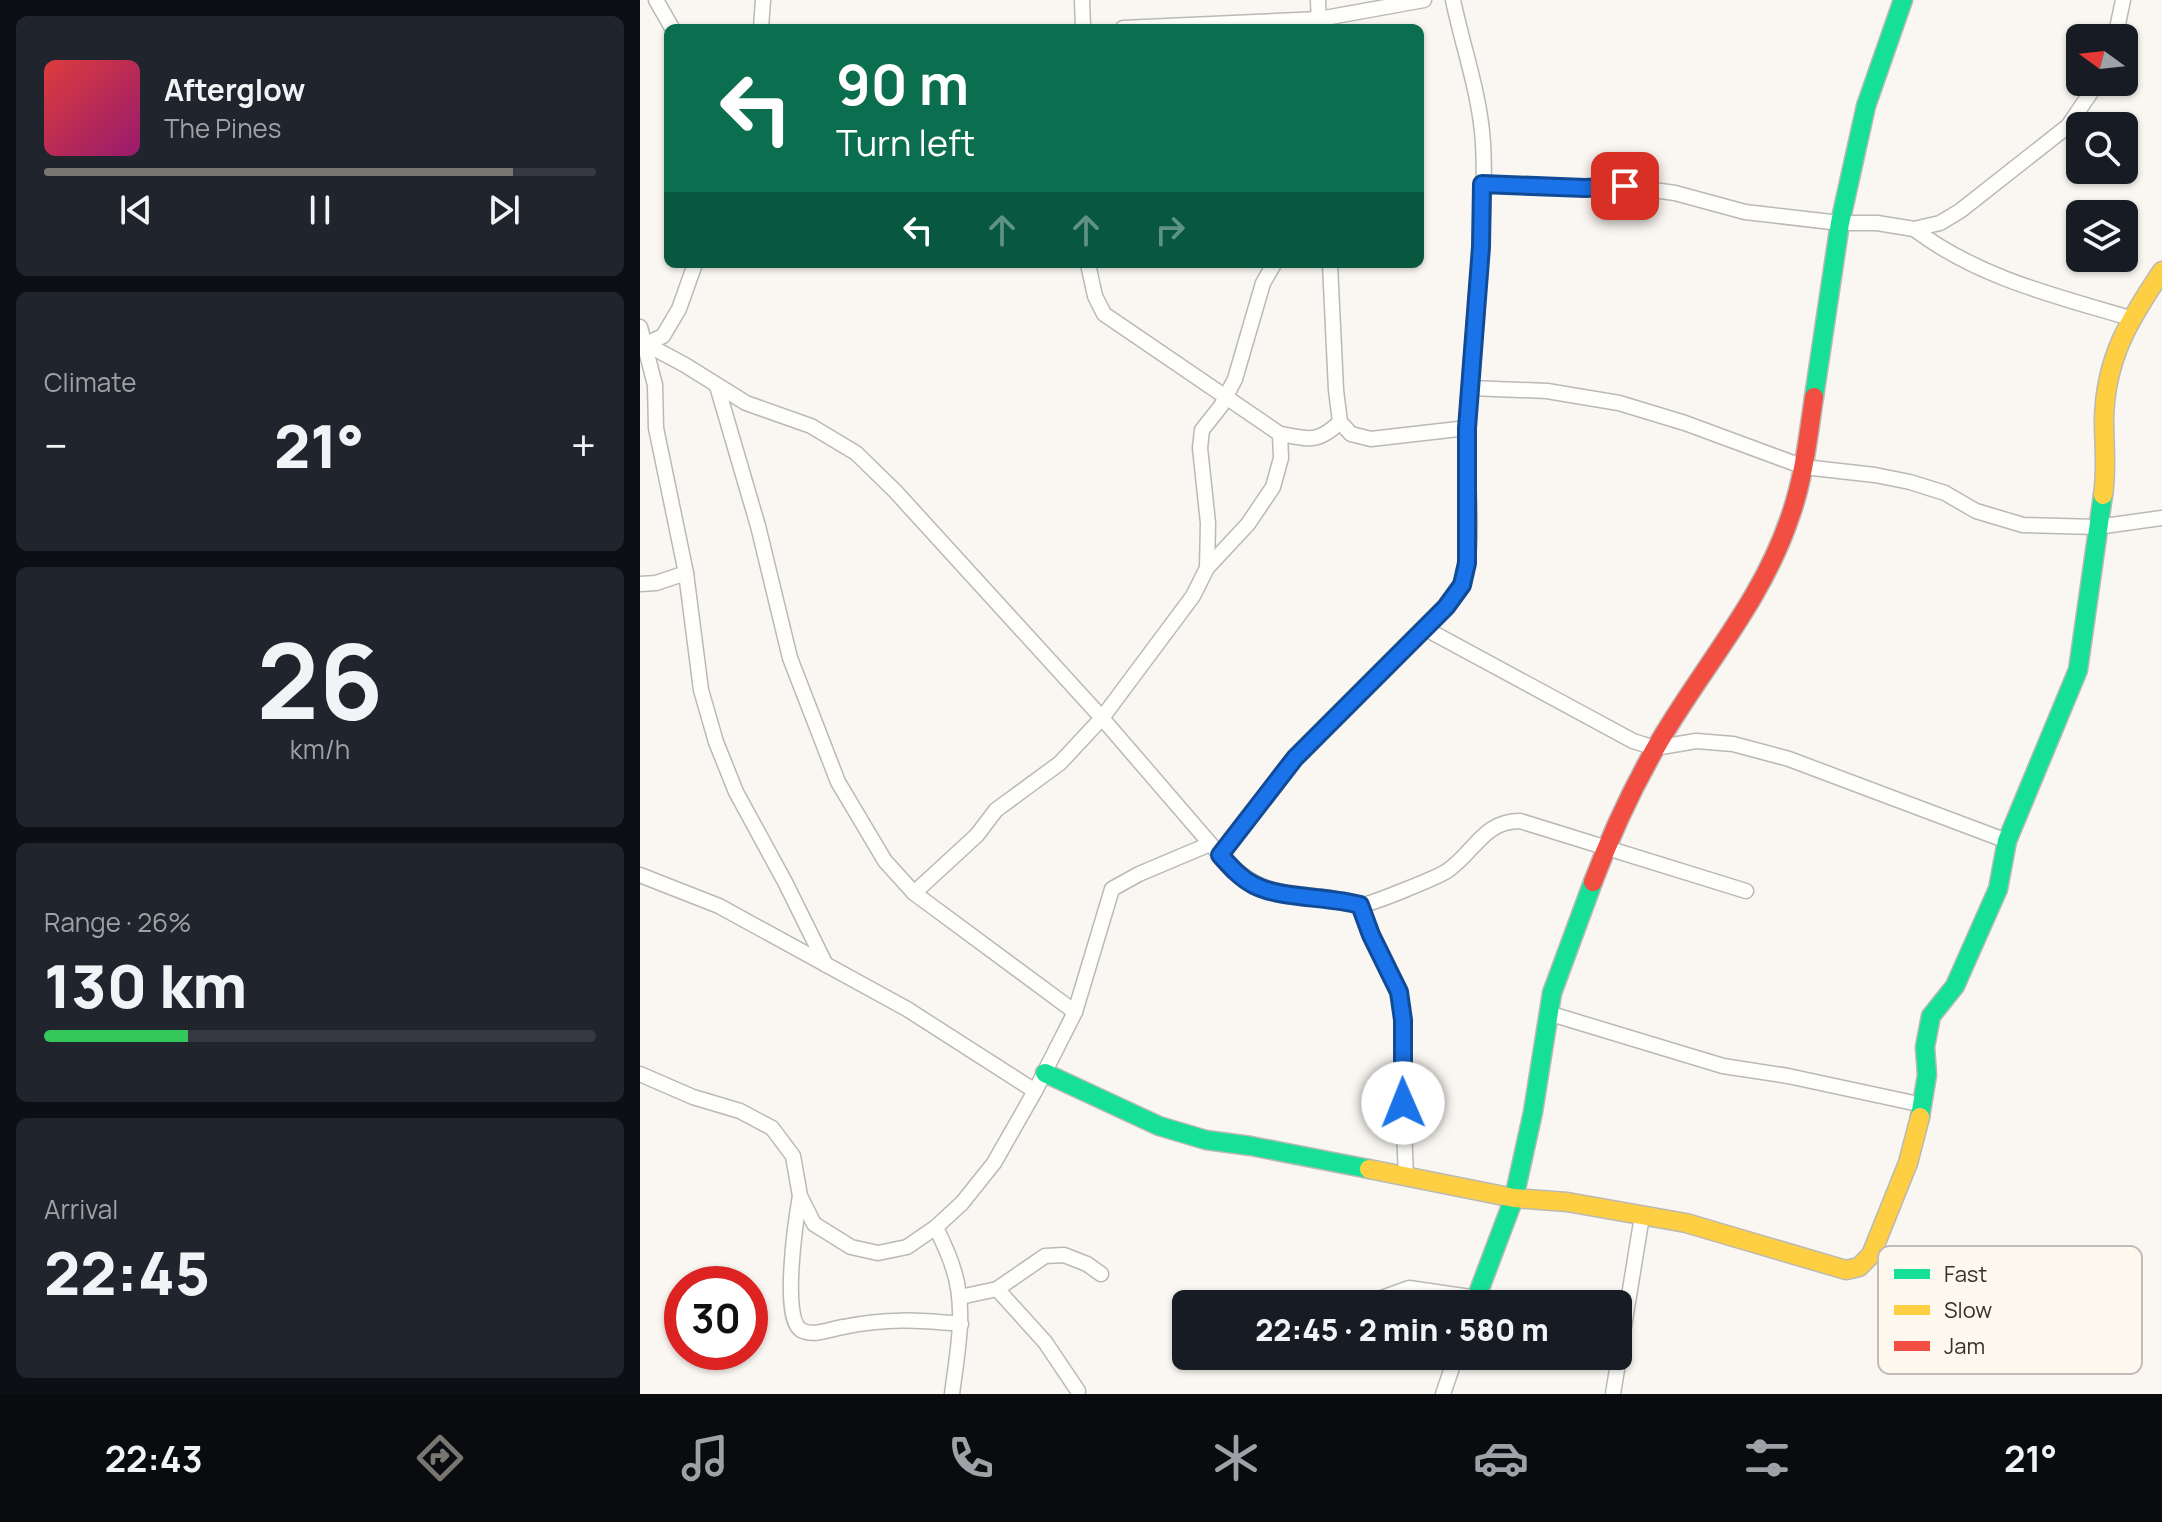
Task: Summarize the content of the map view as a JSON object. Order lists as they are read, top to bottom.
{
  "legend": ["Fast", "Slow", "Jam"],
  "north": "left",
  "page": {
    "turn": ["90 m", "Turn left"],
    "song": ["Afterglow", "The Pines"],
    "tile": [
      "Climate",
      ["26", "km/h"],
      ["Range · 26%", "130 km"],
      ["Arrival", "22:45"]
    ],
    "heat": ["−", "21°", "+"],
    "limit": "30",
    "trip": "22:45 · 2 min · 580 m",
    "tabs": ["22:43", "21°"]
  }
}
